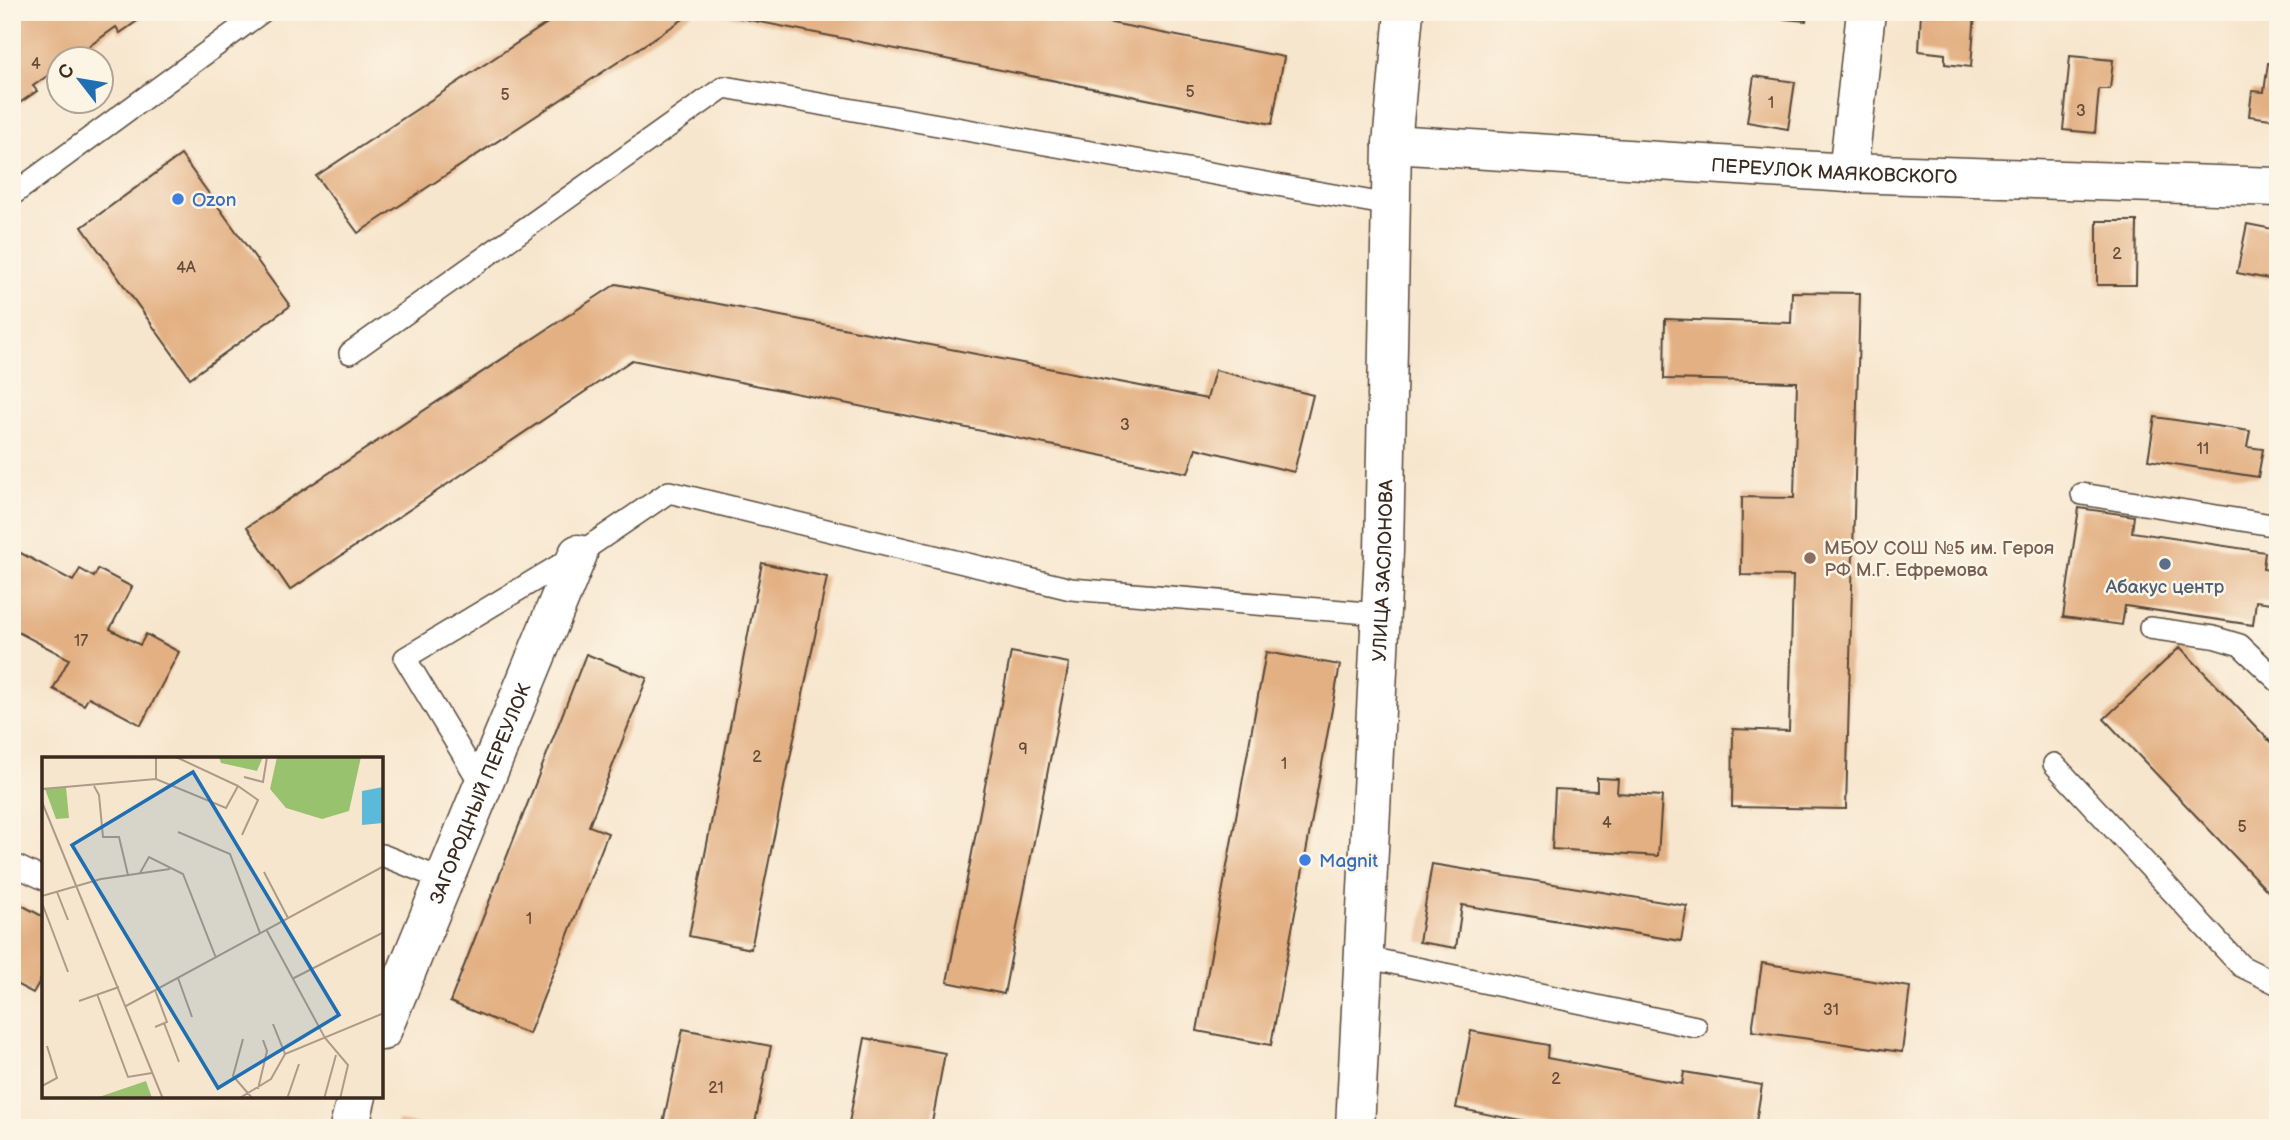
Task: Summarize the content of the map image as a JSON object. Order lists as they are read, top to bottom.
{
  "streets": {
    "street": ["ПЕРЕУЛОК МАЯКОВСКОГО", "УЛИЦА ЗАСЛОНОВА", "ЗАГОРОДНЫЙ ПЕРЕУЛОК"]
  },
  "crossings": [
    ["ПЕРЕУЛОК МАЯКОВСКОГО", "УЛИЦА ЗАСЛОНОВА"]
  ],
  "places": [
    "Ozon",
    "МБОУ СОШ №5 им. Героя РФ М.Г. Ефремова",
    "Абакус центр",
    "Magnit"
  ],
  "house_numbers": [
    "4",
    "5",
    "5",
    "1",
    "3",
    "2",
    "4А",
    "3",
    "11",
    "17",
    "9",
    "2",
    "1",
    "4",
    "5",
    "1",
    "31",
    "2",
    "21"
  ],
  "north": "top left"
}
